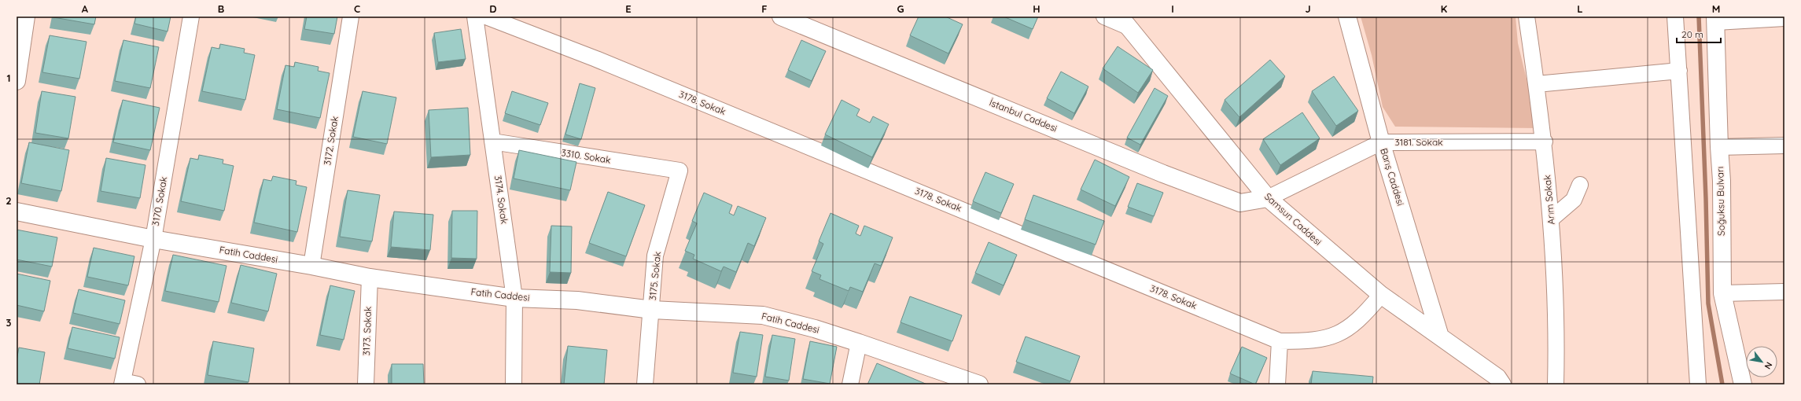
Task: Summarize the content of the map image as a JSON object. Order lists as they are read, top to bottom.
{
  "streets": {
    "street": [
      "3178. Sokak",
      "İstanbul Caddesi",
      "3172. Sokak",
      "3181. Sokak",
      "3310. Sokak",
      "Barış Caddesi",
      "3174. Sokak",
      "Arım Sokak",
      "3170. Sokak",
      "Soğuksu Bulvarı",
      "Samsun Caddesi",
      "Fatih Caddesi",
      "3175. Sokak",
      "3173. Sokak"
    ]
  },
  "crossings": [
    ["3178. Sokak", "Samsun Caddesi"],
    ["İstanbul Caddesi", "3181. Sokak"],
    ["İstanbul Caddesi", "Samsun Caddesi"],
    ["3172. Sokak", "Fatih Caddesi"],
    ["3181. Sokak", "Barış Caddesi"],
    ["3181. Sokak", "Arım Sokak"],
    ["3181. Sokak", "Samsun Caddesi"],
    ["3310. Sokak", "3174. Sokak"],
    ["3310. Sokak", "3175. Sokak"],
    ["Barış Caddesi", "Samsun Caddesi"],
    ["3174. Sokak", "Fatih Caddesi"],
    ["3170. Sokak", "Fatih Caddesi"],
    ["Fatih Caddesi", "3175. Sokak"],
    ["Fatih Caddesi", "3173. Sokak"]
  ],
  "scale_bar": "20 m",
  "north": "bottom right",
  "grid": {
    "columns": [
      "A",
      "B",
      "C",
      "D",
      "E",
      "F",
      "G",
      "H",
      "I",
      "J",
      "K",
      "L",
      "M"
    ],
    "rows": ["1", "2", "3"]
  }
}
